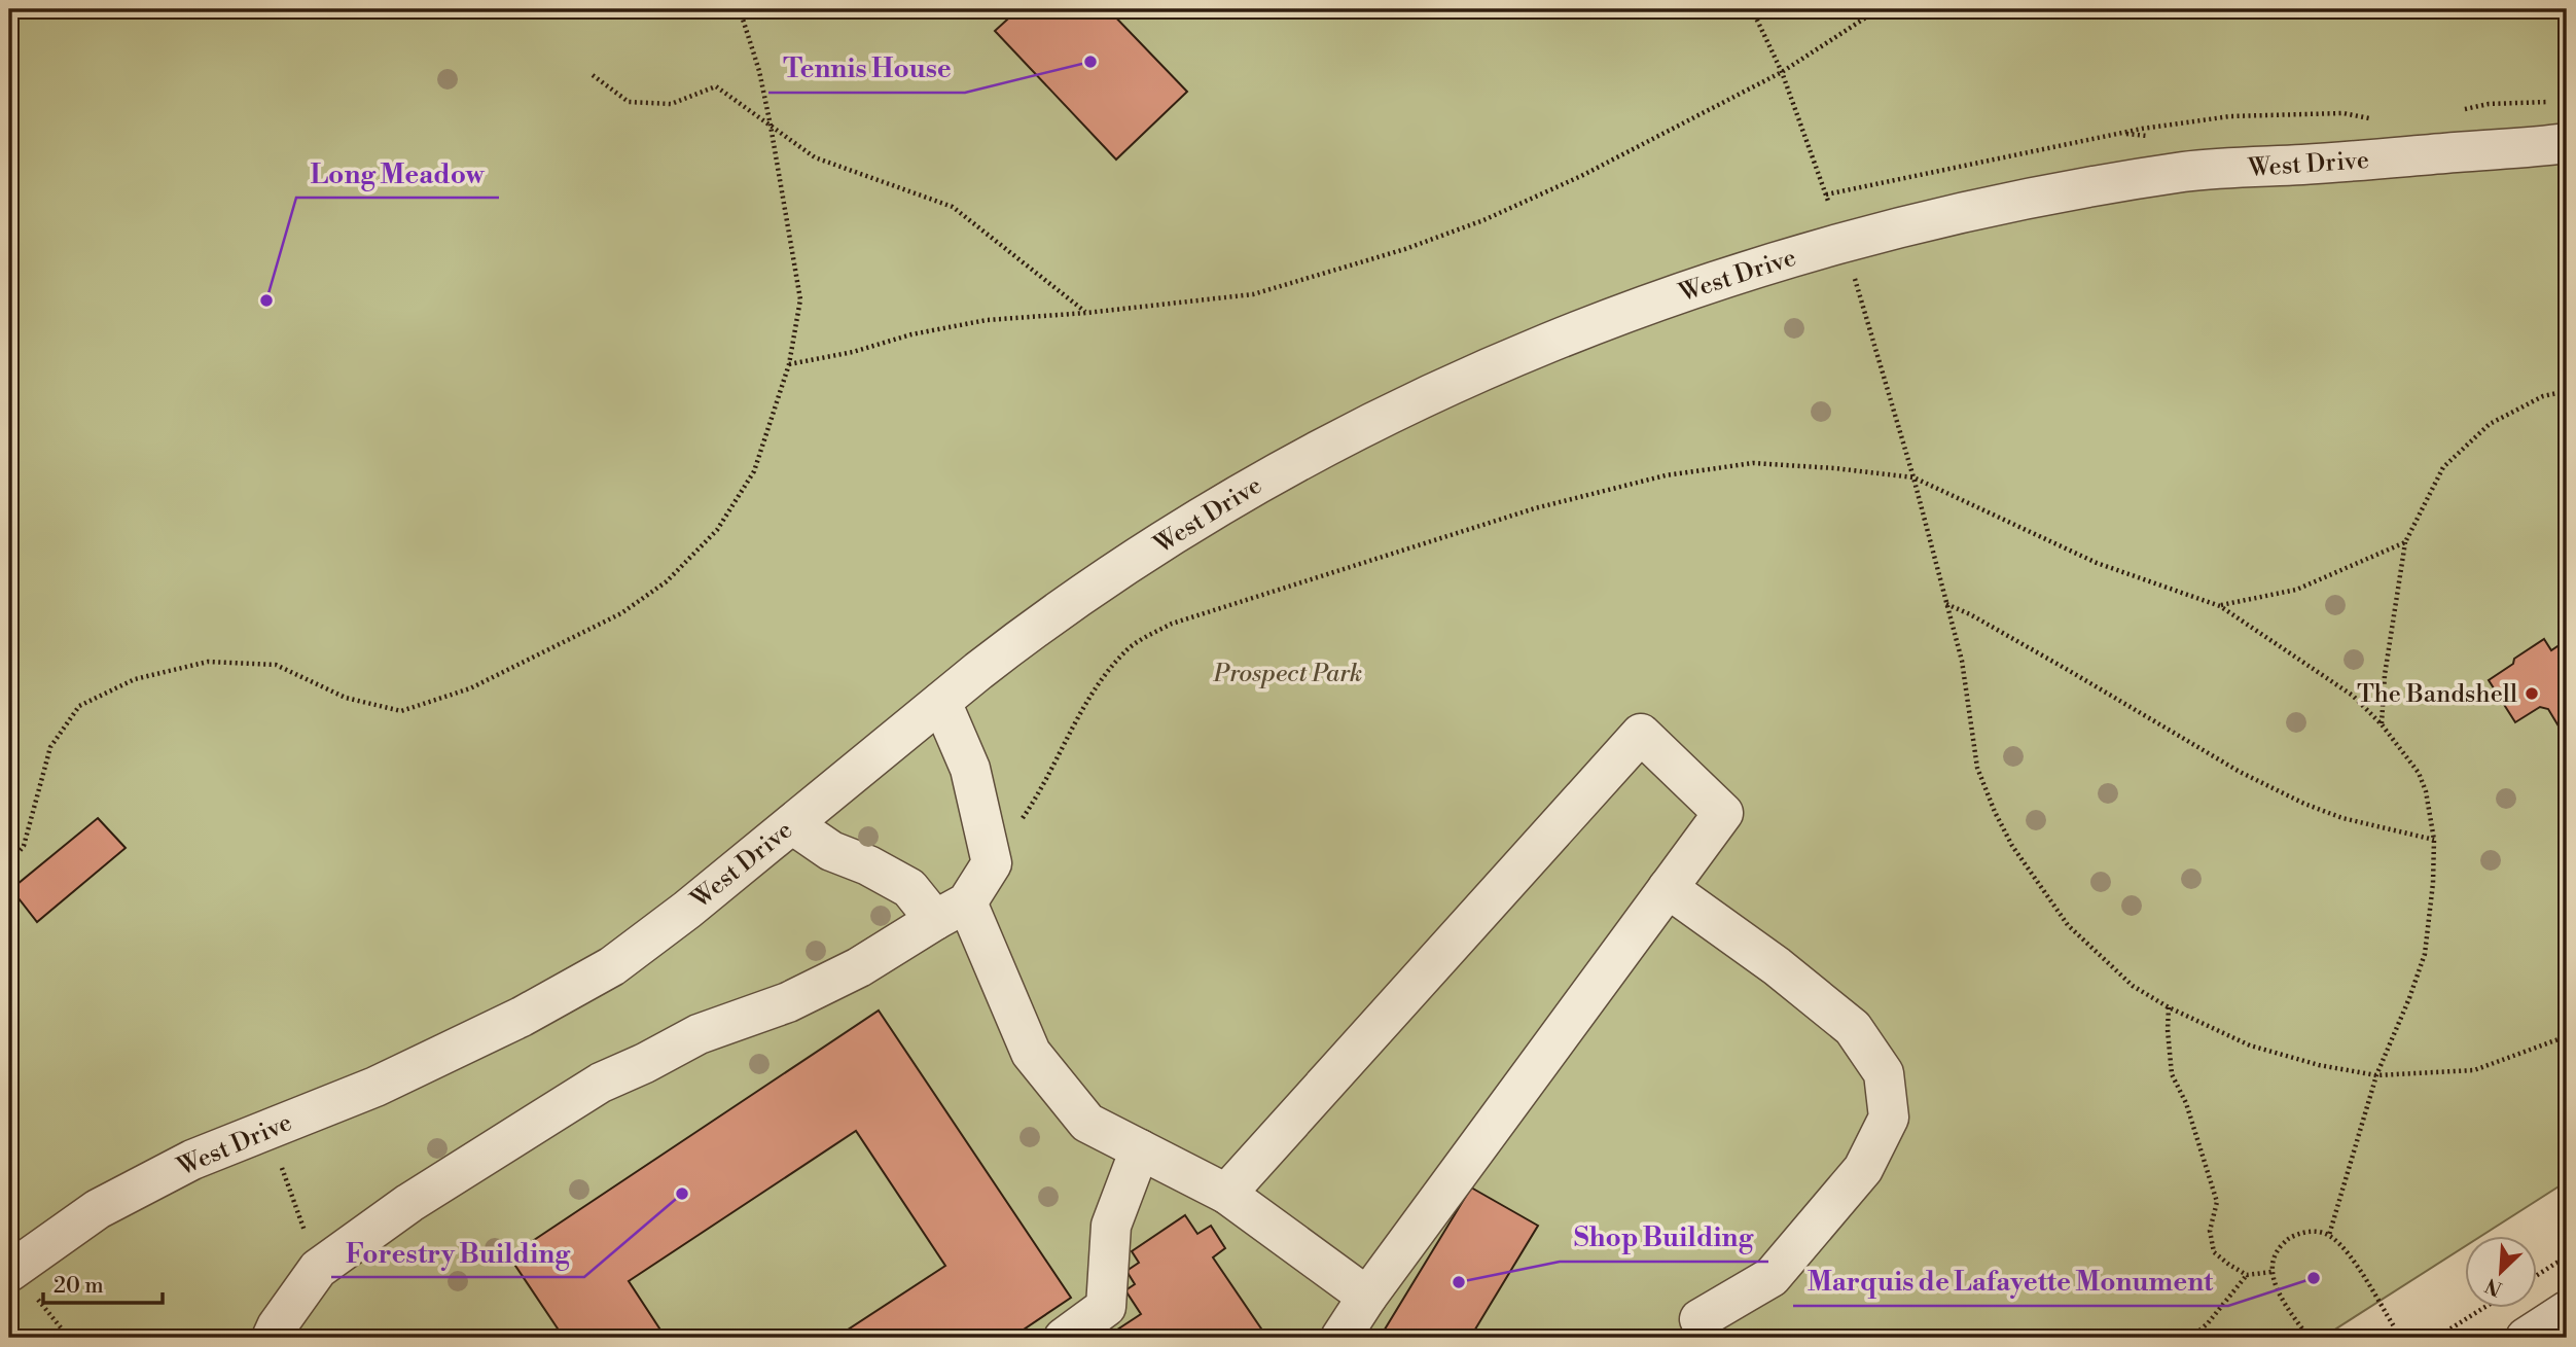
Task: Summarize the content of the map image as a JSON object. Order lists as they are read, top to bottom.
{
  "streets": {
    "street": ["West Drive"]
  },
  "parks": ["Prospect Park"],
  "places": [
    "Tennis House",
    "Long Meadow",
    "The Bandshell",
    "Forestry Building",
    "Marquis de Lafayette Monument",
    "Shop Building"
  ],
  "scale_bar": "20 m",
  "north": "bottom left"
}
